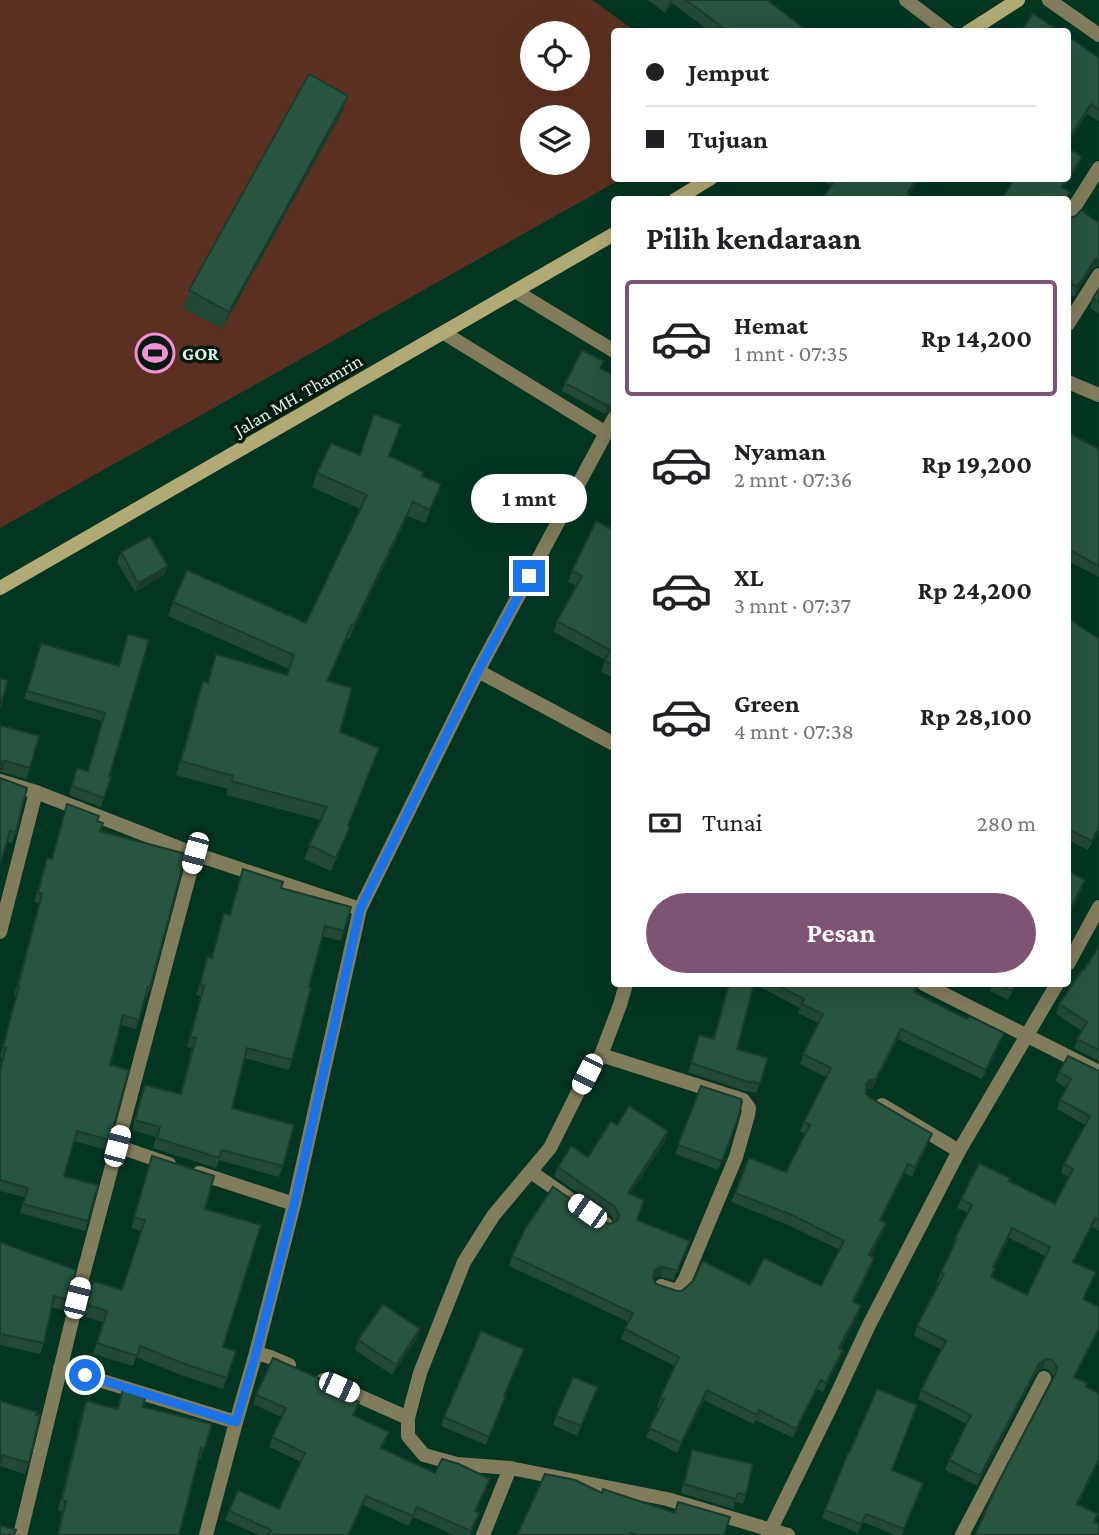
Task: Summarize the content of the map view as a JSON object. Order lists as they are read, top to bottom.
{
  "streets": {
    "main road": ["Jalan MH. Thamrin"]
  },
  "places": {
    "sports": ["GOR"]
  },
  "page": {
    "banner": ["Jemput", "Tujuan"],
    "heading": "Pilih kendaraan",
    "list": [
      {
        "name": "Hemat",
        "note": "1 mnt · 07:35",
        "value": "Rp 14,200"
      },
      {
        "name": "Nyaman",
        "note": "2 mnt · 07:36",
        "value": "Rp 19,200"
      },
      {
        "name": "XL",
        "note": "3 mnt · 07:37",
        "value": "Rp 24,200"
      },
      {
        "name": "Green",
        "note": "4 mnt · 07:38",
        "value": "Rp 28,100"
      }
    ],
    "bubble": "1 mnt",
    "pay": ["Tunai", "280 m"],
    "buttons": "Pesan"
  }
}
